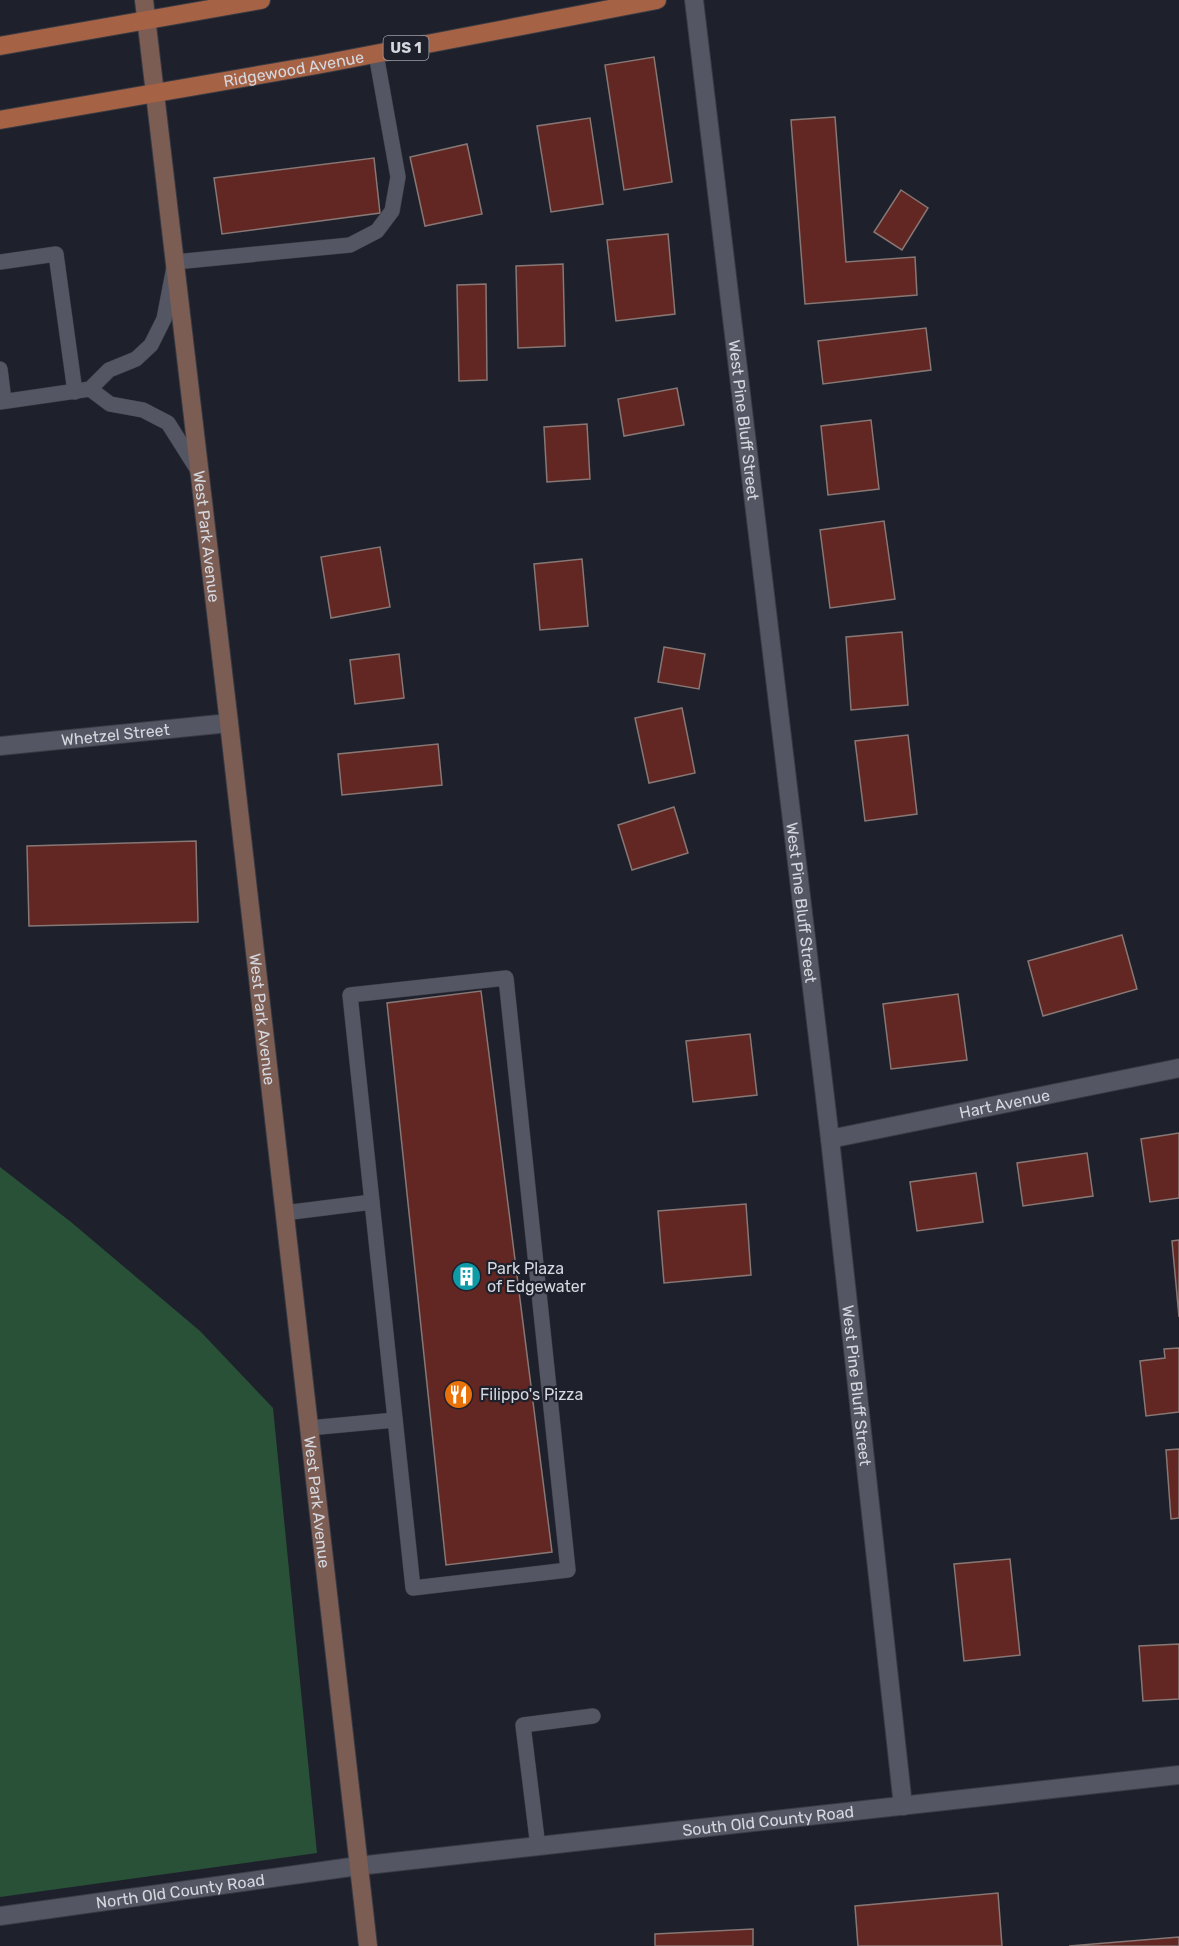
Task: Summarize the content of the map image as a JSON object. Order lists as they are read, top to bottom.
{
  "streets": {
    "main road": ["US 1", "Ridgewood Avenue"],
    "street": [
      "West Pine Bluff Street",
      "West Park Avenue",
      "Whetzel Street",
      "Hart Avenue",
      "South Old County Road",
      "North Old County Road"
    ]
  },
  "crossings": [
    ["Ridgewood Avenue", "West Park Avenue"],
    ["West Pine Bluff Street", "Hart Avenue"],
    ["West Pine Bluff Street", "South Old County Road"],
    ["West Park Avenue", "Whetzel Street"],
    ["West Park Avenue", "South Old County Road"],
    ["West Park Avenue", "North Old County Road"],
    ["South Old County Road", "North Old County Road"]
  ],
  "places": {
    "building": ["Park Plaza of Edgewater"],
    "restaurant": ["Filippo's Pizza"]
  }
}
